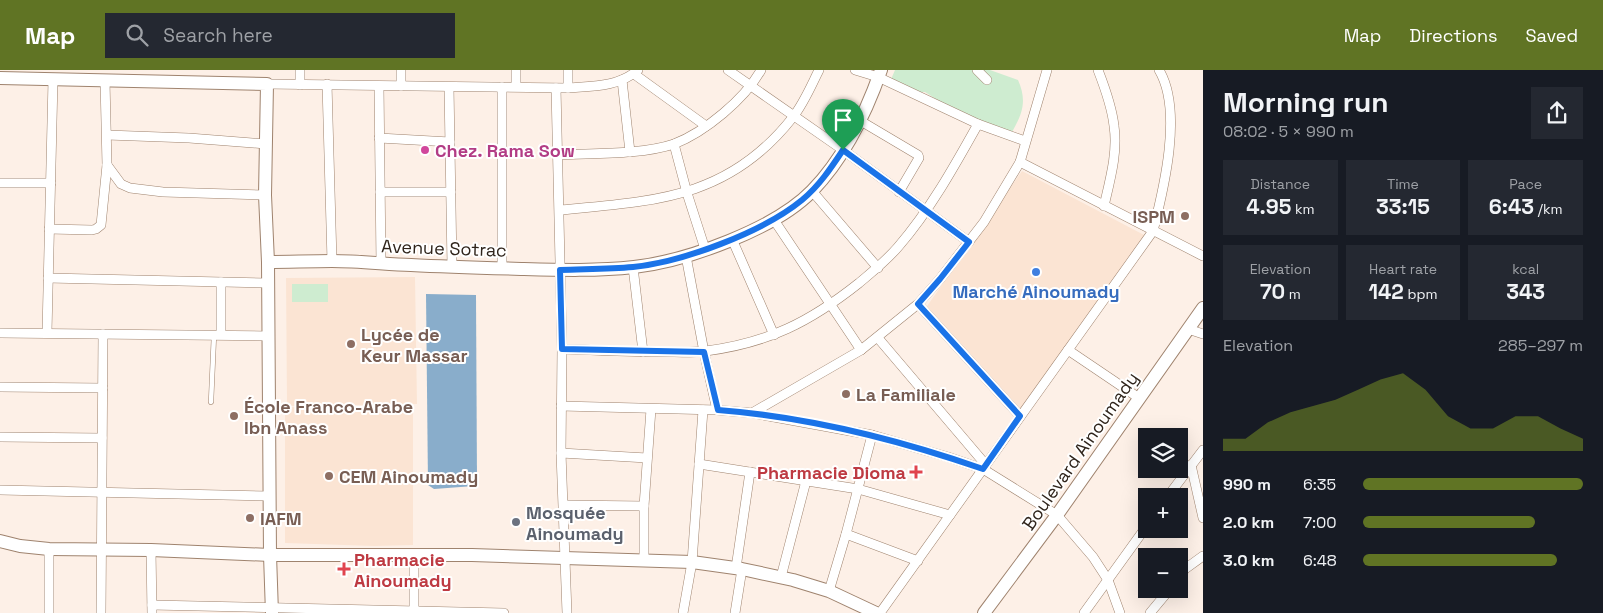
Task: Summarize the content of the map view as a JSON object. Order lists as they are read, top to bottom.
{
  "streets": {
    "street": ["Avenue Sotrac", "Boulevard Ainoumady"]
  },
  "places": {
    "other": [
      "Chez. Rama Sow",
      "ISPM",
      "Marché Ainoumady",
      "Lycée de Keur Massar",
      "La Familiale",
      "École Franco-Arabe Ibn Anass",
      "CEM Ainoumady",
      "IAFM",
      "Mosquée Ainoumady"
    ],
    "health": ["Pharmacie Dioma", "Pharmacie Ainoumady"]
  },
  "page": {
    "header": "Map",
    "search": "Search here",
    "nav": ["Map", "Directions", "Saved"],
    "heading": ["Morning run", "08:02 · 5 × 990 m"],
    "stats": [
      ["Distance", "4.95 km"],
      ["Time", "33:15"],
      ["Pace", "6:43 /km"],
      ["Elevation", "70 m"],
      ["Heart rate", "142 bpm"],
      ["kcal", "343"]
    ],
    "chart": ["Elevation", "285–297 m"],
    "map_buttons": ["+", "−"],
    "list": [
      {
        "name": "990 m",
        "note": "6:35"
      },
      {
        "name": "2.0 km",
        "note": "7:00"
      },
      {
        "name": "3.0 km",
        "note": "6:48"
      }
    ]
  }
}
